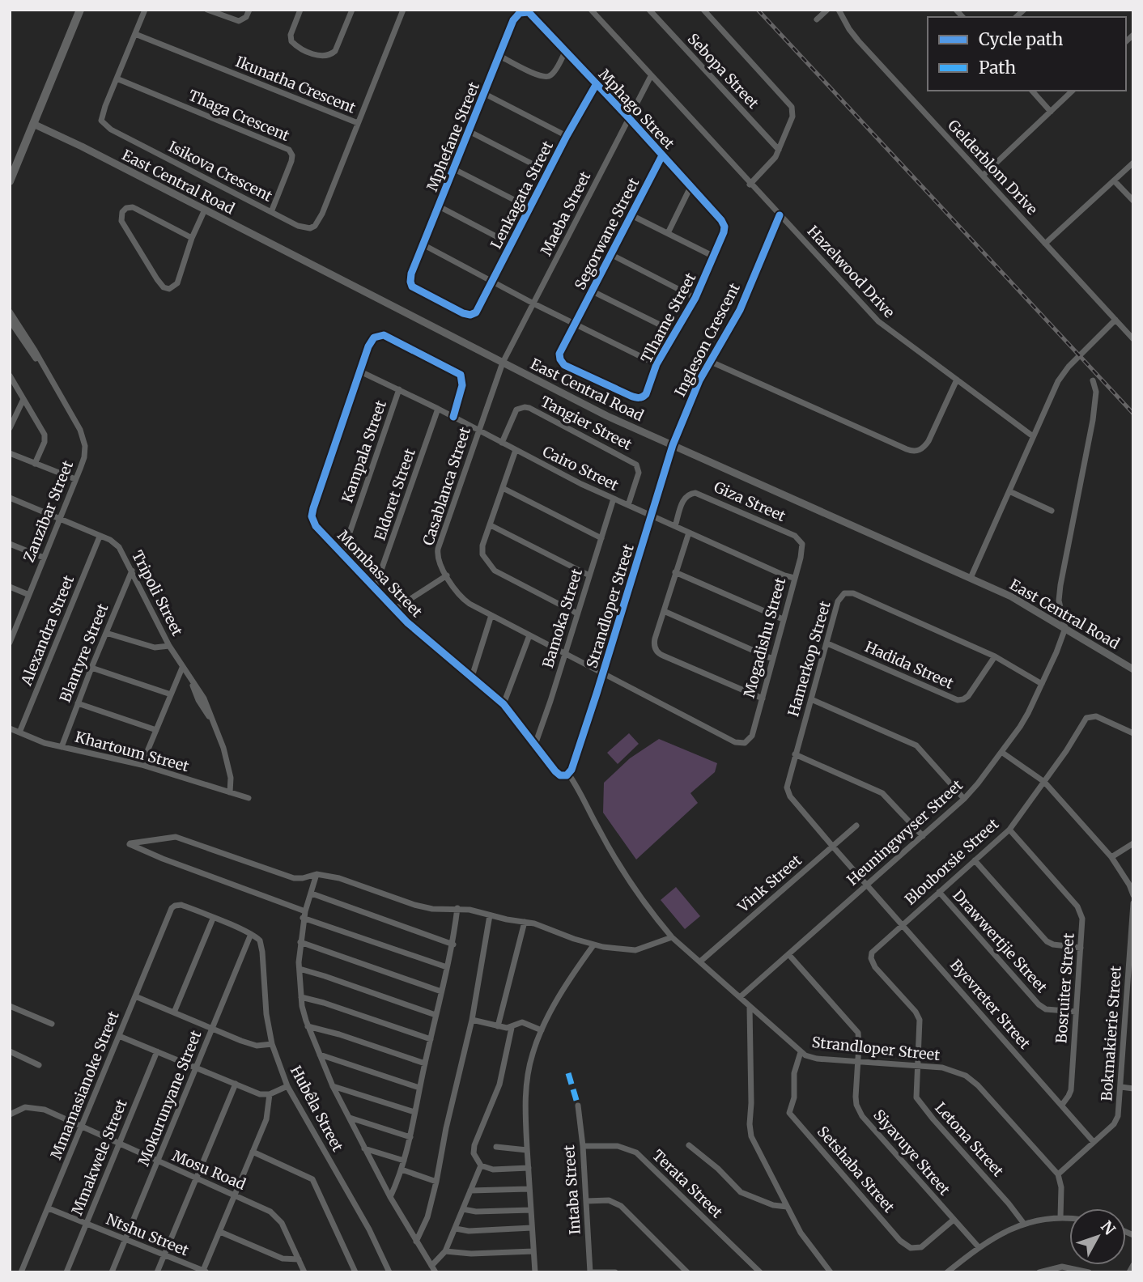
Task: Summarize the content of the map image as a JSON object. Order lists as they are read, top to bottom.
{
  "streets": {
    "street": [
      "Sebopa Street",
      "Ikunatha Crescent",
      "Mphago Street",
      "Thaga Crescent",
      "Mphefane Street",
      "Gelderblom Drive",
      "Isikova Crescent",
      "East Central Road",
      "Lenkagata Street",
      "Maeba Street",
      "Segorwane Street",
      "Hazelwood Drive",
      "Tlhame Street",
      "Ingleson Crescent",
      "Tangier Street",
      "Kampala Street",
      "Cairo Street",
      "Casablanca Street",
      "Eldoret Street",
      "Giza Street",
      "Zanzibar Street",
      "Mombasa Street",
      "Tripoli Street",
      "Strandloper Street",
      "Bamoka Street",
      "Alexandra Street",
      "Mogadishu Street",
      "Blantyre Street",
      "Hamerkop Street",
      "Hadida Street",
      "Khartoum Street",
      "Heuningwyser Street",
      "Blouborsie Street",
      "Vink Street",
      "Drawwertjie Street",
      "Bosruiter Street",
      "Byevreter Street",
      "Bokmakierie Street",
      "Mmamasianoke Street",
      "Mokurunyane Street",
      "Hubêla Street",
      "Letona Street",
      "Siyavuye Street",
      "Mmakwele Street",
      "Setshaba Street",
      "Mosu Road",
      "Terata Street",
      "Intaba Street",
      "Ntshu Street"
    ]
  },
  "crossings": [
    ["Ikunatha Crescent", "Isikova Crescent"],
    ["Mphago Street", "Mphefane Street"],
    ["Mphago Street", "Lenkagata Street"],
    ["Mphago Street", "Maeba Street"],
    ["Mphago Street", "Segorwane Street"],
    ["Mphago Street", "Tlhame Street"],
    ["Thaga Crescent", "Isikova Crescent"],
    ["Mphefane Street", "Lenkagata Street"],
    ["East Central Road", "Maeba Street"],
    ["East Central Road", "Ingleson Crescent"],
    ["East Central Road", "Casablanca Street"],
    ["East Central Road", "Strandloper Street"],
    ["East Central Road", "Heuningwyser Street"],
    ["Maeba Street", "Hazelwood Drive"],
    ["Maeba Street", "Casablanca Street"],
    ["Segorwane Street", "Tlhame Street"],
    ["Hazelwood Drive", "Ingleson Crescent"],
    ["Ingleson Crescent", "Strandloper Street"],
    ["Tangier Street", "Cairo Street"],
    ["Kampala Street", "Cairo Street"],
    ["Kampala Street", "Mombasa Street"],
    ["Cairo Street", "Casablanca Street"],
    ["Cairo Street", "Eldoret Street"],
    ["Cairo Street", "Giza Street"],
    ["Cairo Street", "Mombasa Street"],
    ["Cairo Street", "Strandloper Street"],
    ["Cairo Street", "Bamoka Street"],
    ["Cairo Street", "Mogadishu Street"],
    ["Casablanca Street", "Strandloper Street"],
    ["Casablanca Street", "Bamoka Street"],
    ["Casablanca Street", "Mogadishu Street"],
    ["Eldoret Street", "Mombasa Street"],
    ["Giza Street", "Mogadishu Street"],
    ["Zanzibar Street", "Tripoli Street"],
    ["Mombasa Street", "Strandloper Street"],
    ["Mombasa Street", "Bamoka Street"],
    ["Tripoli Street", "Alexandra Street"],
    ["Tripoli Street", "Blantyre Street"],
    ["Tripoli Street", "Khartoum Street"],
    ["Strandloper Street", "Heuningwyser Street"],
    ["Strandloper Street", "Blouborsie Street"],
    ["Strandloper Street", "Vink Street"],
    ["Strandloper Street", "Bokmakierie Street"],
    ["Strandloper Street", "Letona Street"],
    ["Strandloper Street", "Siyavuye Street"],
    ["Strandloper Street", "Setshaba Street"],
    ["Alexandra Street", "Khartoum Street"],
    ["Blantyre Street", "Khartoum Street"],
    ["Hamerkop Street", "Hadida Street"],
    ["Hamerkop Street", "Heuningwyser Street"],
    ["Hamerkop Street", "Vink Street"],
    ["Hamerkop Street", "Byevreter Street"],
    ["Heuningwyser Street", "Byevreter Street"],
    ["Heuningwyser Street", "Siyavuye Street"],
    ["Blouborsie Street", "Drawwertjie Street"],
    ["Blouborsie Street", "Bosruiter Street"],
    ["Blouborsie Street", "Byevreter Street"],
    ["Blouborsie Street", "Letona Street"],
    ["Drawwertjie Street", "Bosruiter Street"],
    ["Bosruiter Street", "Byevreter Street"],
    ["Byevreter Street", "Bokmakierie Street"],
    ["Mmamasianoke Street", "Mosu Road"],
    ["Mmamasianoke Street", "Ntshu Street"],
    ["Mokurunyane Street", "Hubêla Street"],
    ["Mokurunyane Street", "Mosu Road"],
    ["Mokurunyane Street", "Ntshu Street"],
    ["Siyavuye Street", "Setshaba Street"],
    ["Mmakwele Street", "Mosu Road"],
    ["Mmakwele Street", "Ntshu Street"],
    ["Terata Street", "Intaba Street"]
  ],
  "legend": ["Cycle path", "Path"],
  "north": "top right"
}
